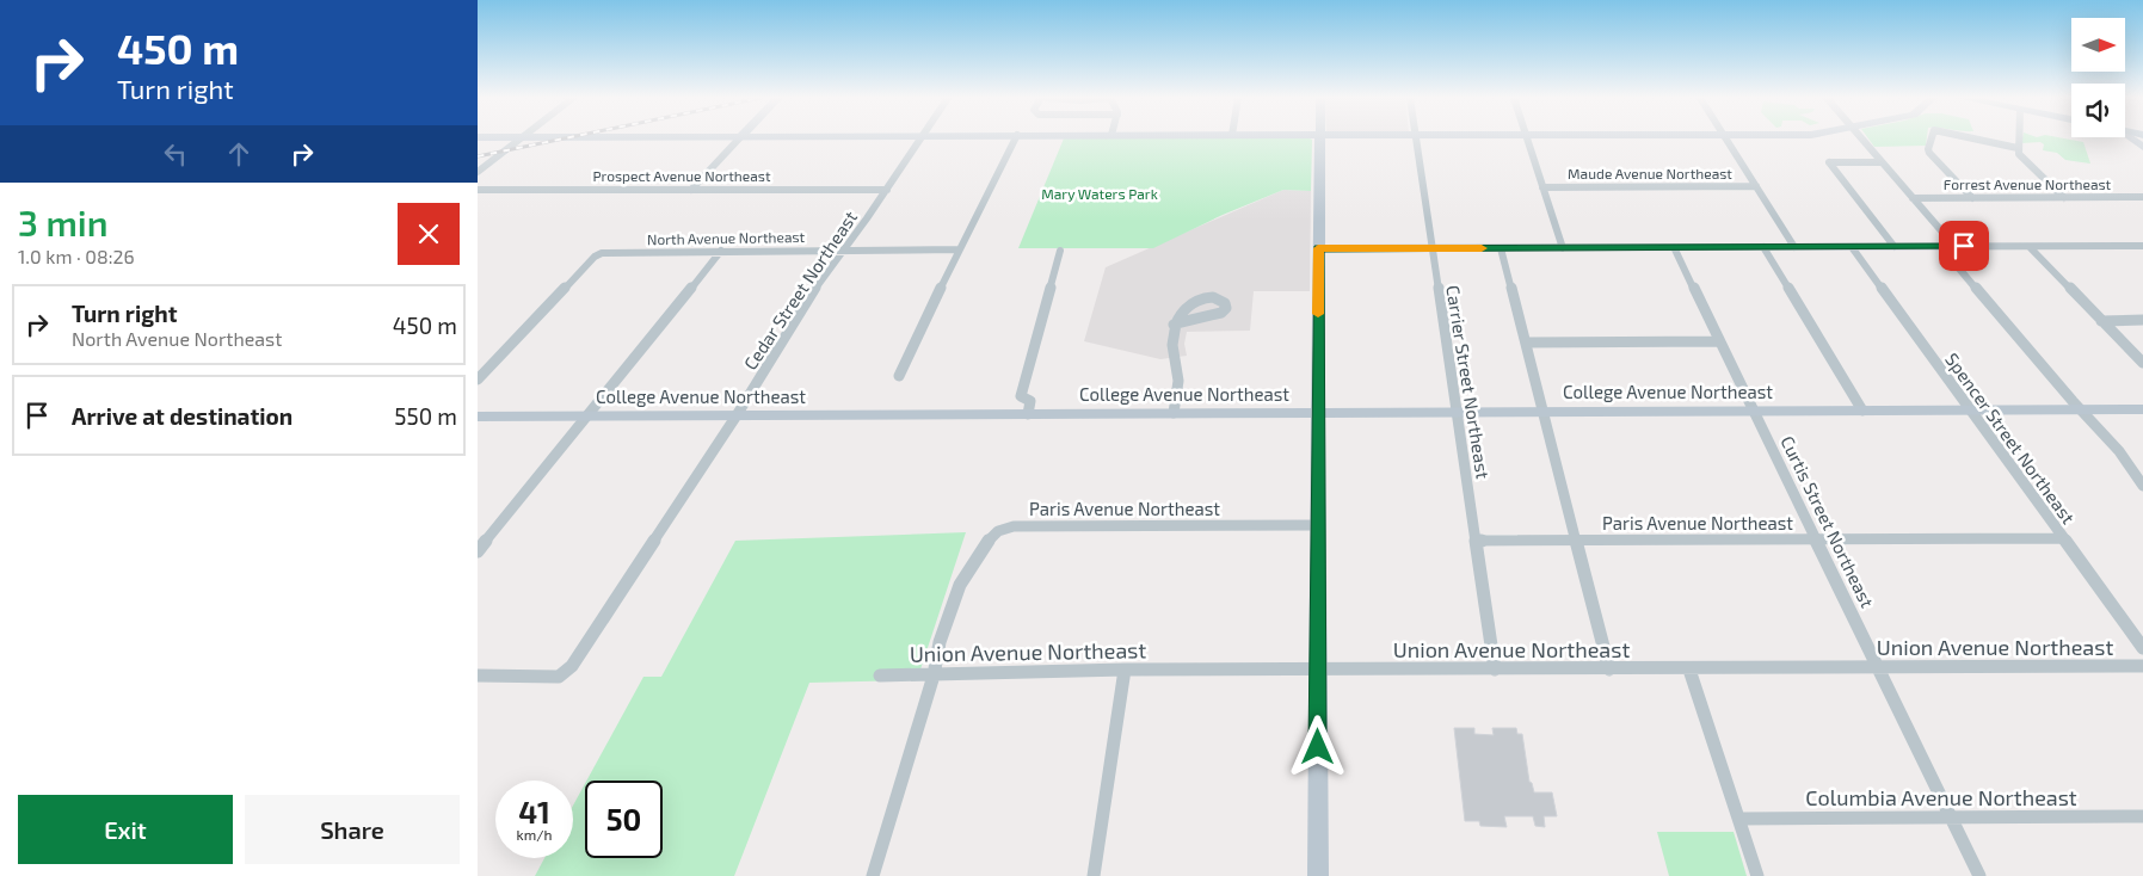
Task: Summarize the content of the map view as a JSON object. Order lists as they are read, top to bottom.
{
  "streets": {
    "street": [
      "Maude Avenue Northeast",
      "Prospect Avenue Northeast",
      "Forrest Avenue Northeast",
      "North Avenue Northeast",
      "Cedar Street Northeast",
      "Carrier Street Northeast",
      "College Avenue Northeast",
      "Spencer Street Northeast",
      "Paris Avenue Northeast",
      "Curtis Street Northeast",
      "Union Avenue Northeast",
      "Columbia Avenue Northeast"
    ]
  },
  "crossings": [
    ["Prospect Avenue Northeast", "Cedar Street Northeast"],
    ["North Avenue Northeast", "Cedar Street Northeast"],
    ["Cedar Street Northeast", "College Avenue Northeast"],
    ["Carrier Street Northeast", "College Avenue Northeast"],
    ["Carrier Street Northeast", "Paris Avenue Northeast"],
    ["Carrier Street Northeast", "Union Avenue Northeast"],
    ["College Avenue Northeast", "Spencer Street Northeast"],
    ["College Avenue Northeast", "Curtis Street Northeast"],
    ["Spencer Street Northeast", "Paris Avenue Northeast"],
    ["Paris Avenue Northeast", "Curtis Street Northeast"],
    ["Curtis Street Northeast", "Union Avenue Northeast"],
    ["Curtis Street Northeast", "Columbia Avenue Northeast"]
  ],
  "parks": ["Mary Waters Park"],
  "north": "right",
  "page": {
    "turn": ["450 m", "Turn right"],
    "heading": ["3 min", "1.0 km · 08:26"],
    "list": [
      {
        "name": "Turn right",
        "note": "North Avenue Northeast",
        "value": "450 m"
      },
      {
        "name": "Arrive at destination",
        "value": "550 m"
      }
    ],
    "speed": "41 km/h",
    "limit": "50",
    "buttons": ["Exit", "Share"]
  }
}
